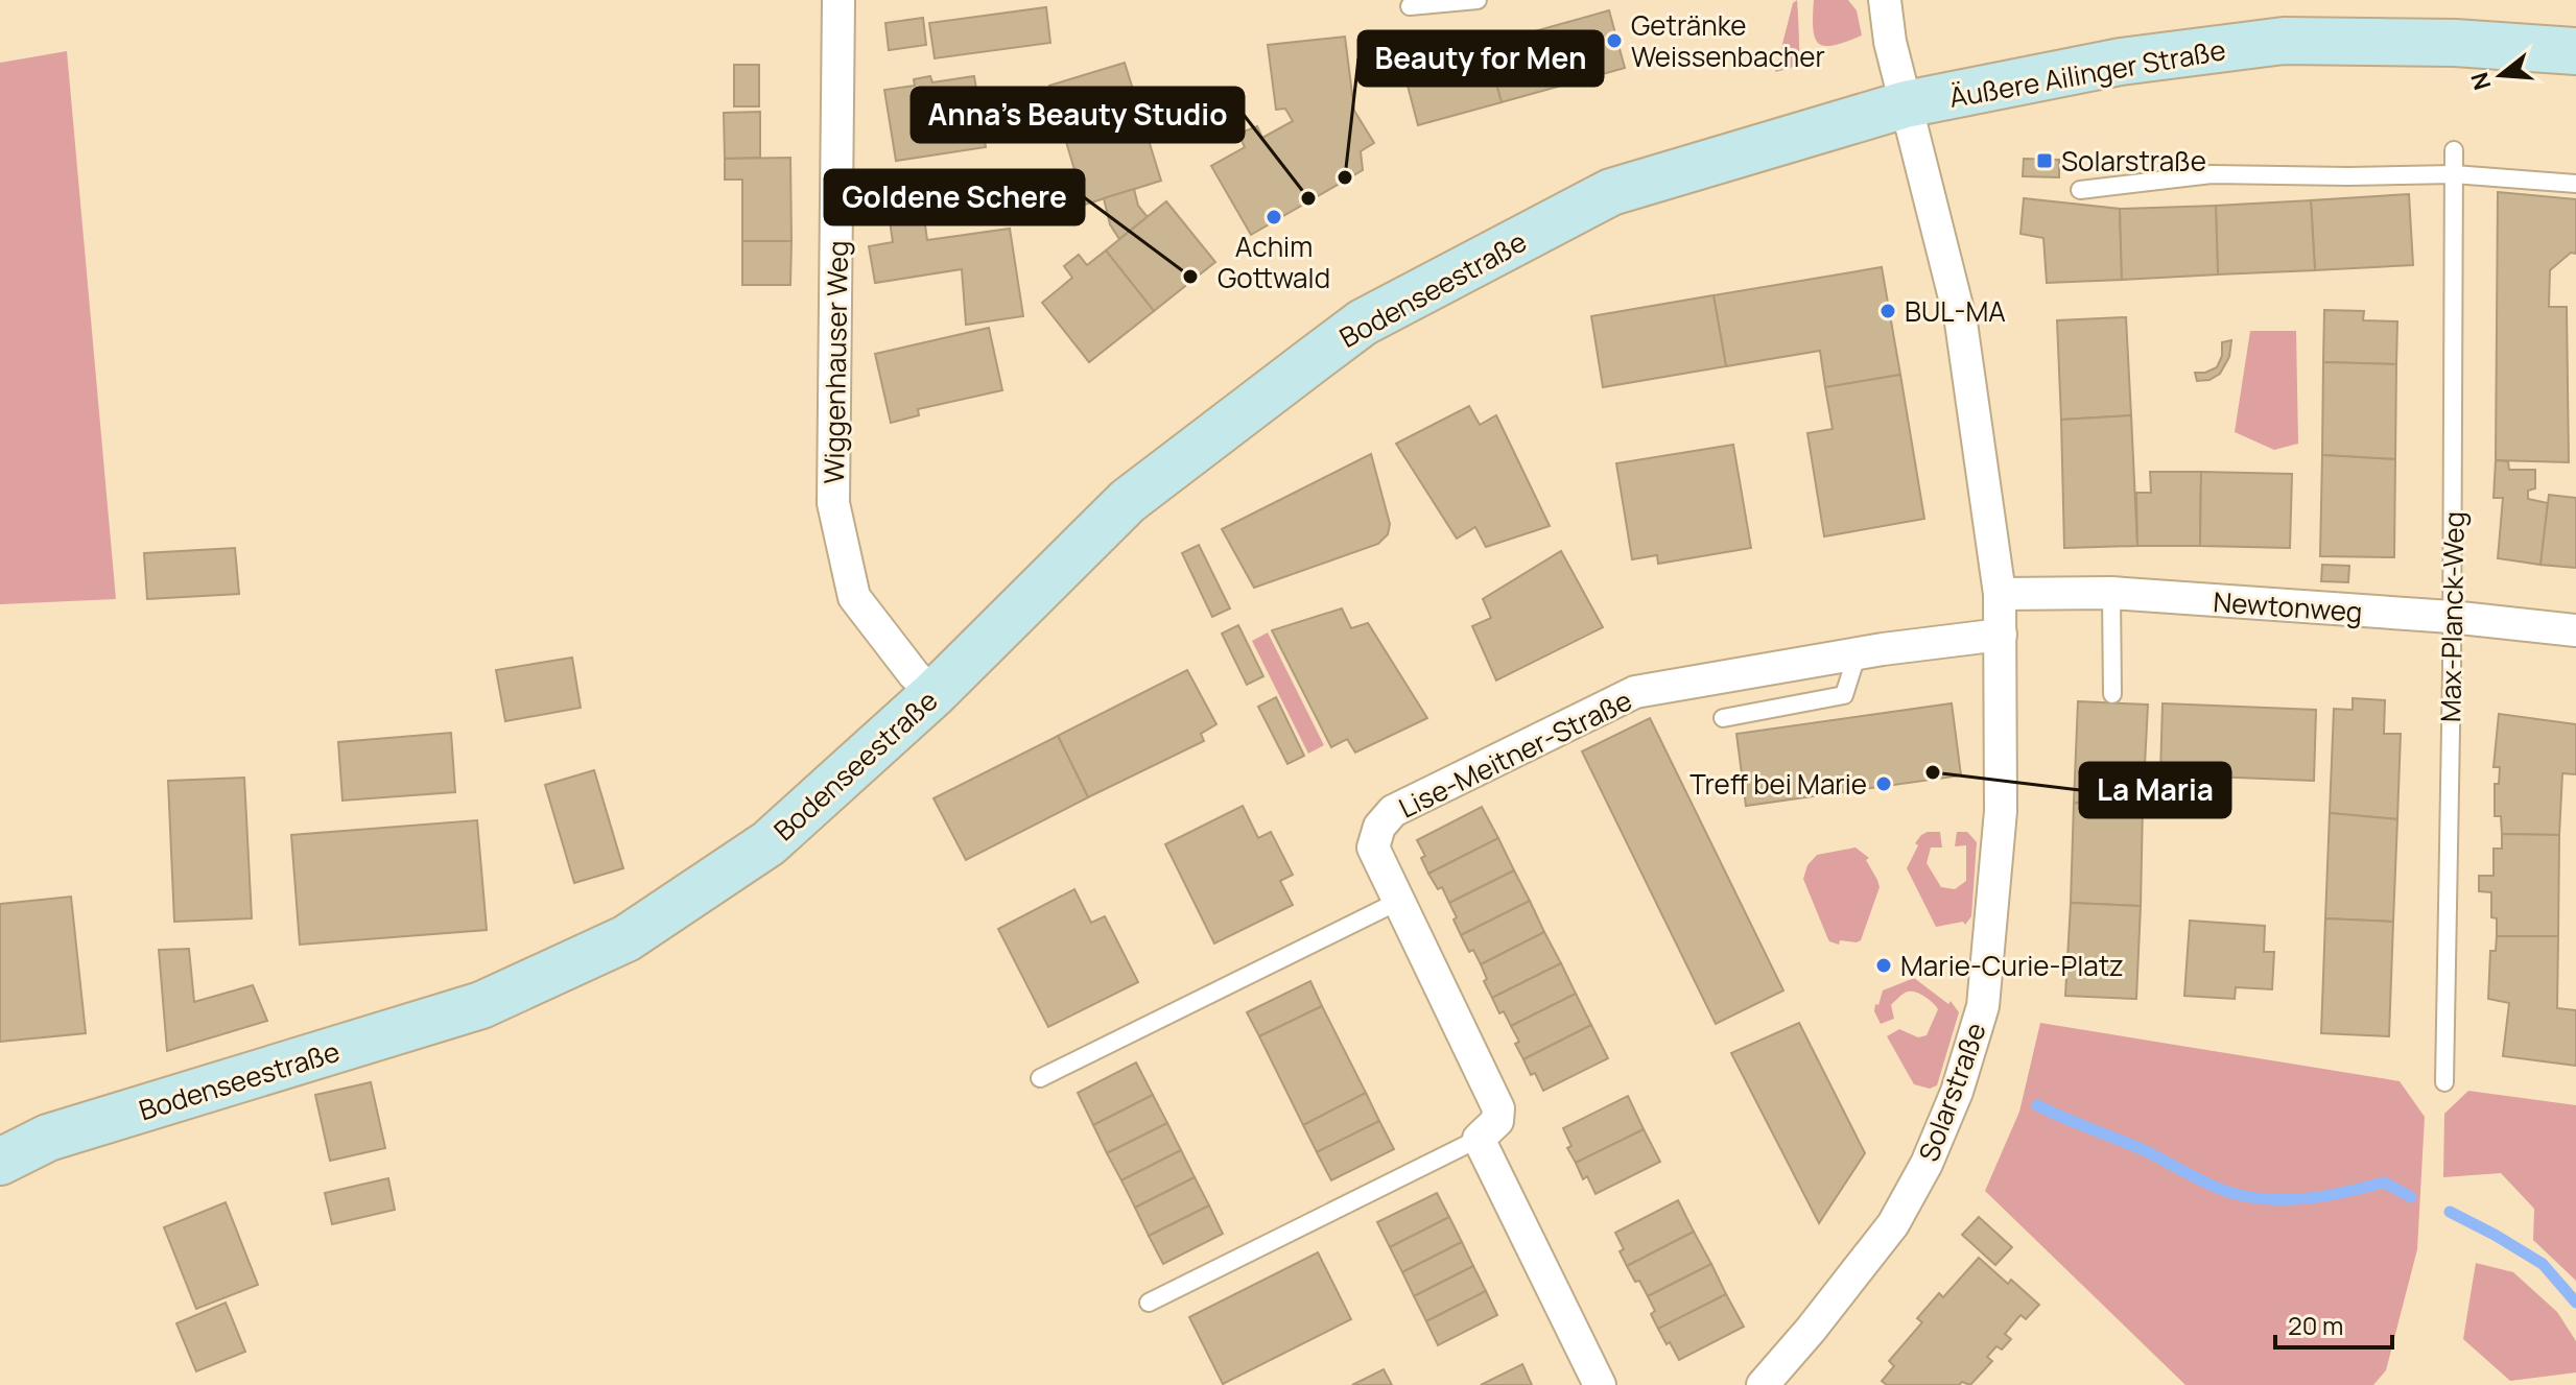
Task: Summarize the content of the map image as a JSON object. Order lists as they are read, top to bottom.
{
  "streets": {
    "main road": ["Äußere Ailinger Straße", "Bodenseestraße"],
    "street": [
      "Wiggenhauser Weg",
      "Newtonweg",
      "Lise-Meitner-Straße",
      "Solarstraße"
    ],
    "lane": ["Max-Planck-Weg"]
  },
  "crossings": [
    ["Äußere Ailinger Straße", "Bodenseestraße"],
    ["Äußere Ailinger Straße", "Solarstraße"],
    ["Bodenseestraße", "Wiggenhauser Weg"],
    ["Newtonweg", "Max-Planck-Weg"],
    ["Newtonweg", "Solarstraße"],
    ["Lise-Meitner-Straße", "Solarstraße"]
  ],
  "places": {
    "other": [
      "Getränke Weissenbacher",
      "Beauty for Men",
      "Anna's Beauty Studio",
      "Achim Gottwald",
      "Goldene Schere",
      "BUL-MA",
      "La Maria",
      "Treff bei Marie",
      "Marie-Curie-Platz"
    ],
    "transit": ["Solarstraße"]
  },
  "scale_bar": "20 m",
  "north": "left"
}
